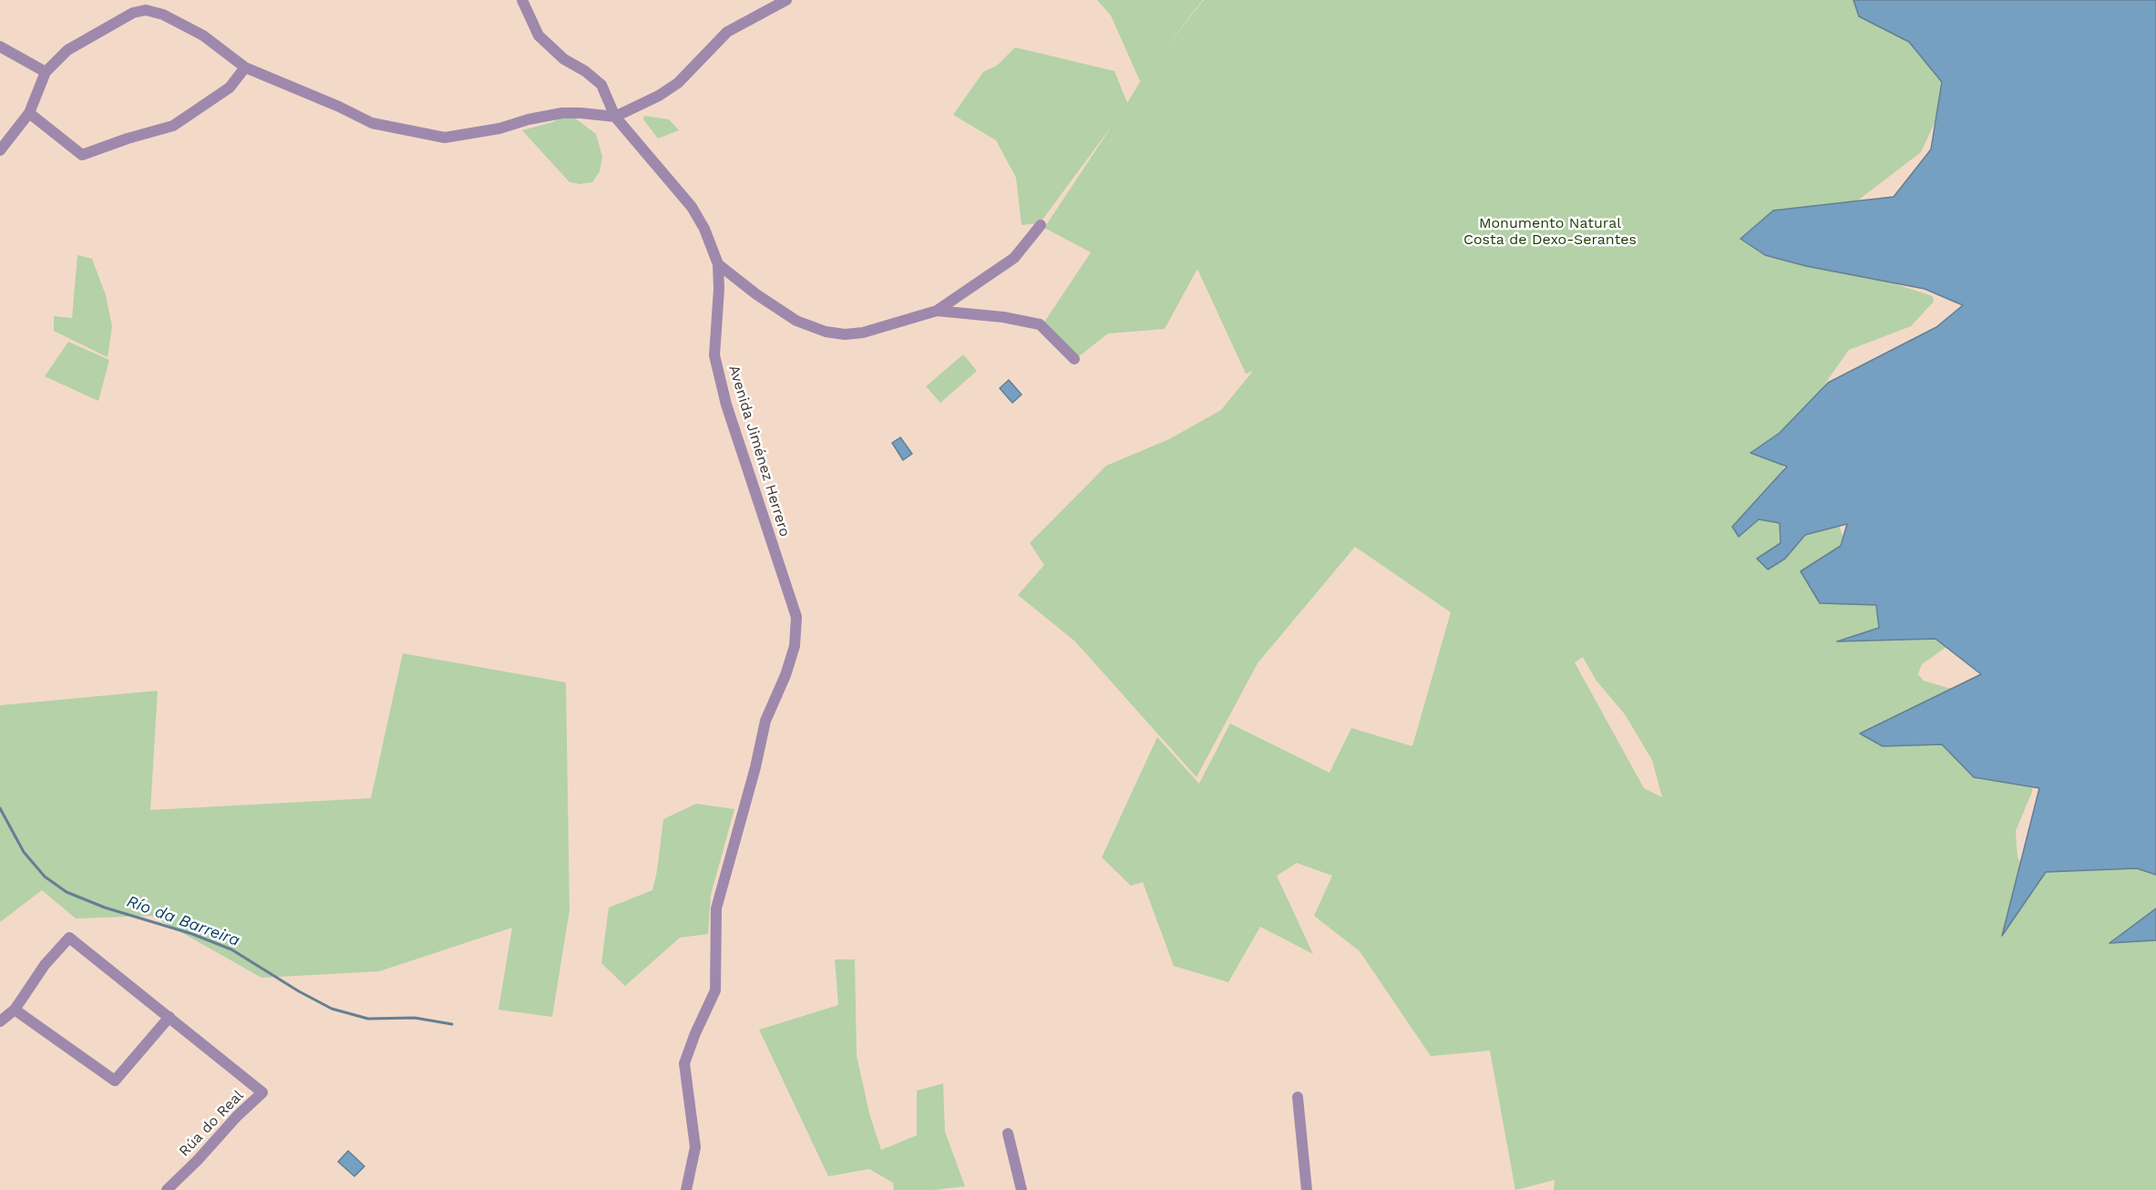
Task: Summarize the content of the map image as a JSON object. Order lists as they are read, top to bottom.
{
  "streets": {
    "street": ["Avenida Jiménez Herrero", "Rúa do Real"]
  },
  "water": ["Río da Barreira"],
  "parks": ["Monumento Natural Costa de Dexo-Serantes"]
}
